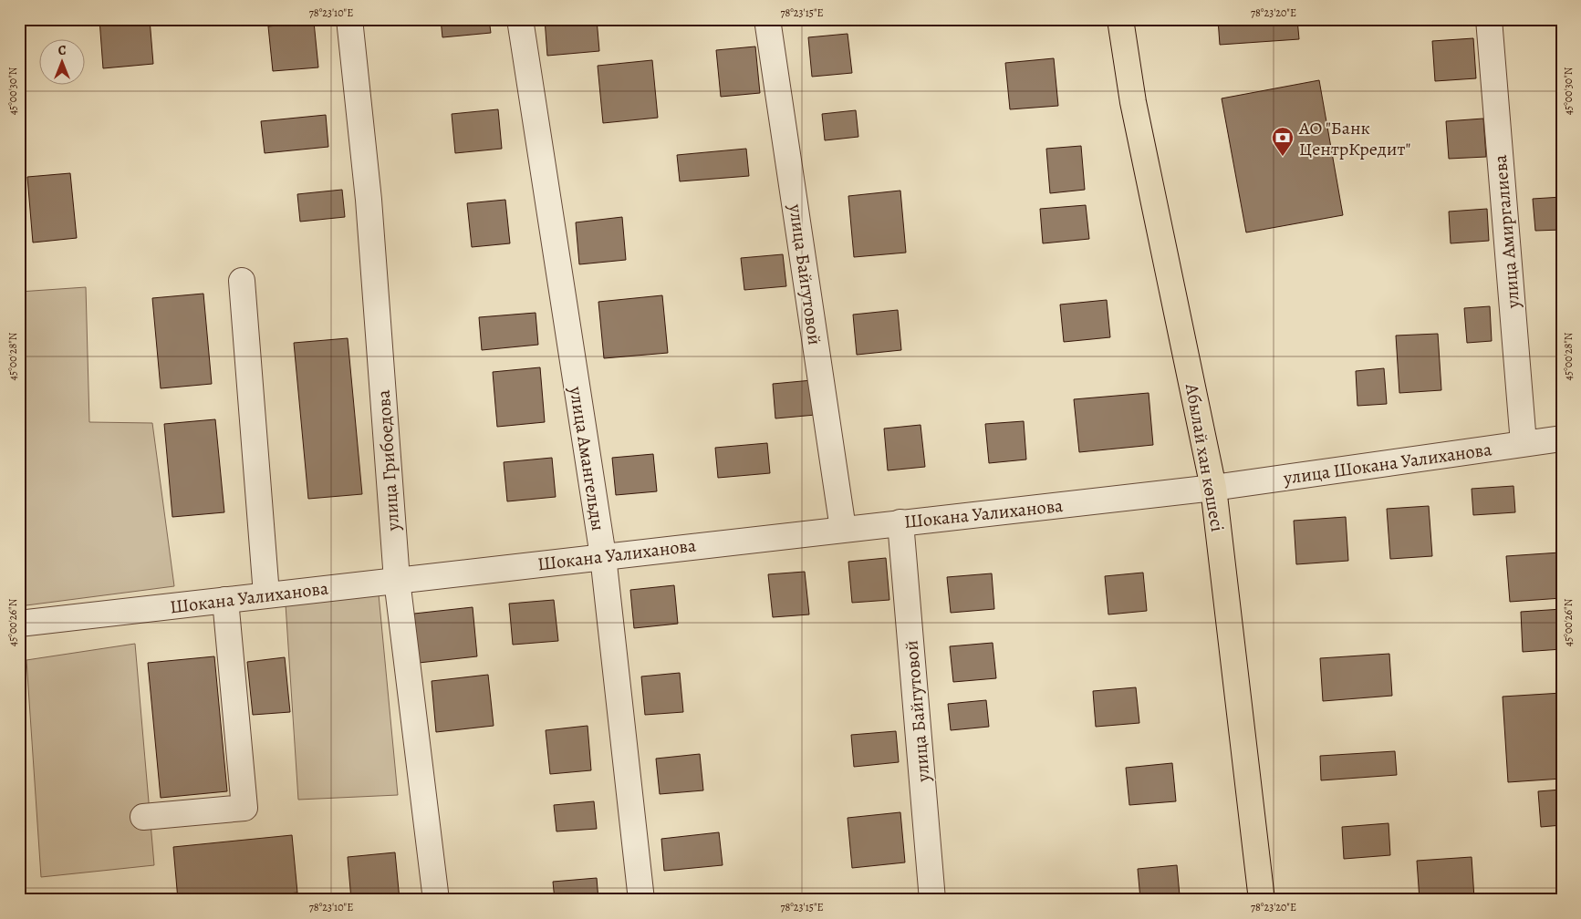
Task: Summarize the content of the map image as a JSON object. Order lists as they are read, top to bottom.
{
  "streets": {
    "main road": ["Абылай хан көшесі"],
    "street": [
      "улица Амиргалиева",
      "улица Байгутовой",
      "улица Амангельды",
      "улица Грибоедова",
      "улица Шокана Уалиханова",
      "Шокана Уалиханова"
    ]
  },
  "crossings": [
    ["улица Амиргалиева", "улица Шокана Уалиханова"],
    ["улица Байгутовой", "Шокана Уалиханова"],
    ["Абылай хан көшесі", "улица Шокана Уалиханова"],
    ["Абылай хан көшесі", "Шокана Уалиханова"],
    ["улица Амангельды", "Шокана Уалиханова"],
    ["улица Грибоедова", "Шокана Уалиханова"],
    ["улица Шокана Уалиханова", "Шокана Уалиханова"]
  ],
  "places": {
    "bank": ["АО \"Банк ЦентрКредит\""]
  },
  "north": "top",
  "coordinates": [
    "78°23'10\"E",
    "78°23'15\"E",
    "78°23'20\"E",
    "45°00'30\"N",
    "45°00'28\"N",
    "45°00'26\"N"
  ]
}
